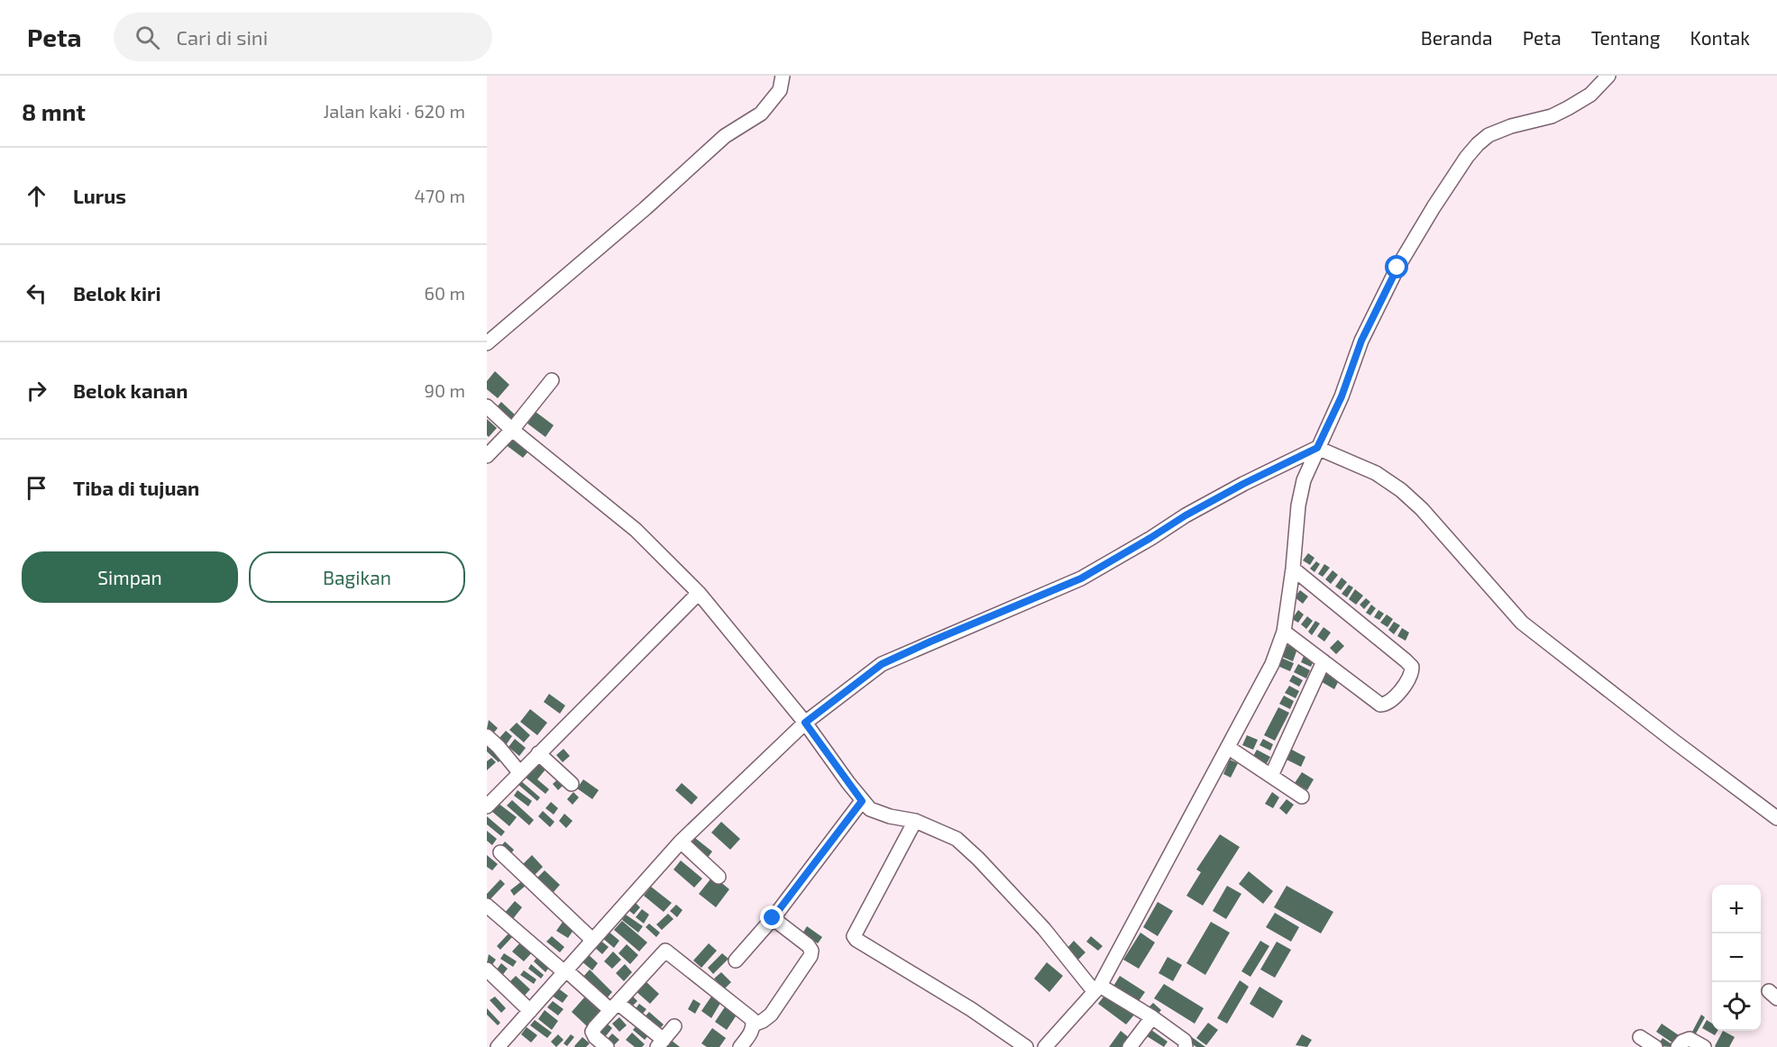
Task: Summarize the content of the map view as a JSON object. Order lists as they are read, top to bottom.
{
  "page": {
    "header": "Peta",
    "search": "Cari di sini",
    "nav": [
      "Beranda",
      "Peta",
      "Tentang",
      "Kontak"
    ],
    "heading": ["8 mnt", "Jalan kaki · 620 m"],
    "list": [
      ["Lurus", "470 m"],
      ["Belok kiri", "60 m"],
      ["Belok kanan", "90 m"],
      "Tiba di tujuan"
    ],
    "buttons": ["Simpan", "Bagikan"],
    "map_buttons": ["+", "−"]
  }
}
